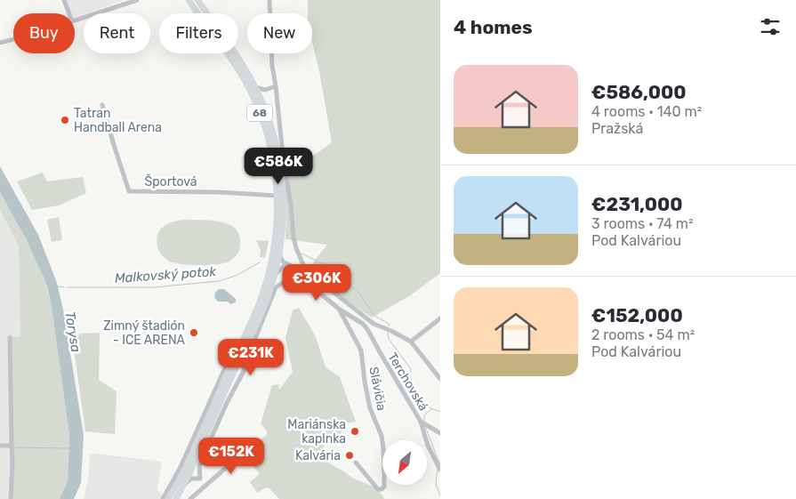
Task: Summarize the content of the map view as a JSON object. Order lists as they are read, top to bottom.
{
  "streets": {
    "main road": ["68"],
    "street": ["Športová", "Terchovská", "Slávičia"]
  },
  "crossings": [
    ["68", "Športová"],
    ["Terchovská", "Slávičia"]
  ],
  "water": ["Malkovský potok", "Torysa"],
  "places": [
    "Tatran Handball Arena",
    "Zimný štadión - ICE ARENA",
    "Mariánska kaplnka",
    "Kalvária"
  ],
  "north": "bottom left",
  "page": {
    "heading": "4 homes",
    "chip": [
      "Buy",
      "Rent",
      "Filters",
      "New"
    ],
    "list": [
      {
        "name": "€586,000",
        "note": "4 rooms · 140 m² · Pražská"
      },
      {
        "name": "€231,000",
        "note": "3 rooms · 74 m² · Pod Kalváriou"
      },
      {
        "name": "€152,000",
        "note": "2 rooms · 54 m² · Pod Kalváriou"
      }
    ],
    "price": [
      "€586K",
      "€306K",
      "€231K",
      "€152K"
    ]
  }
}
